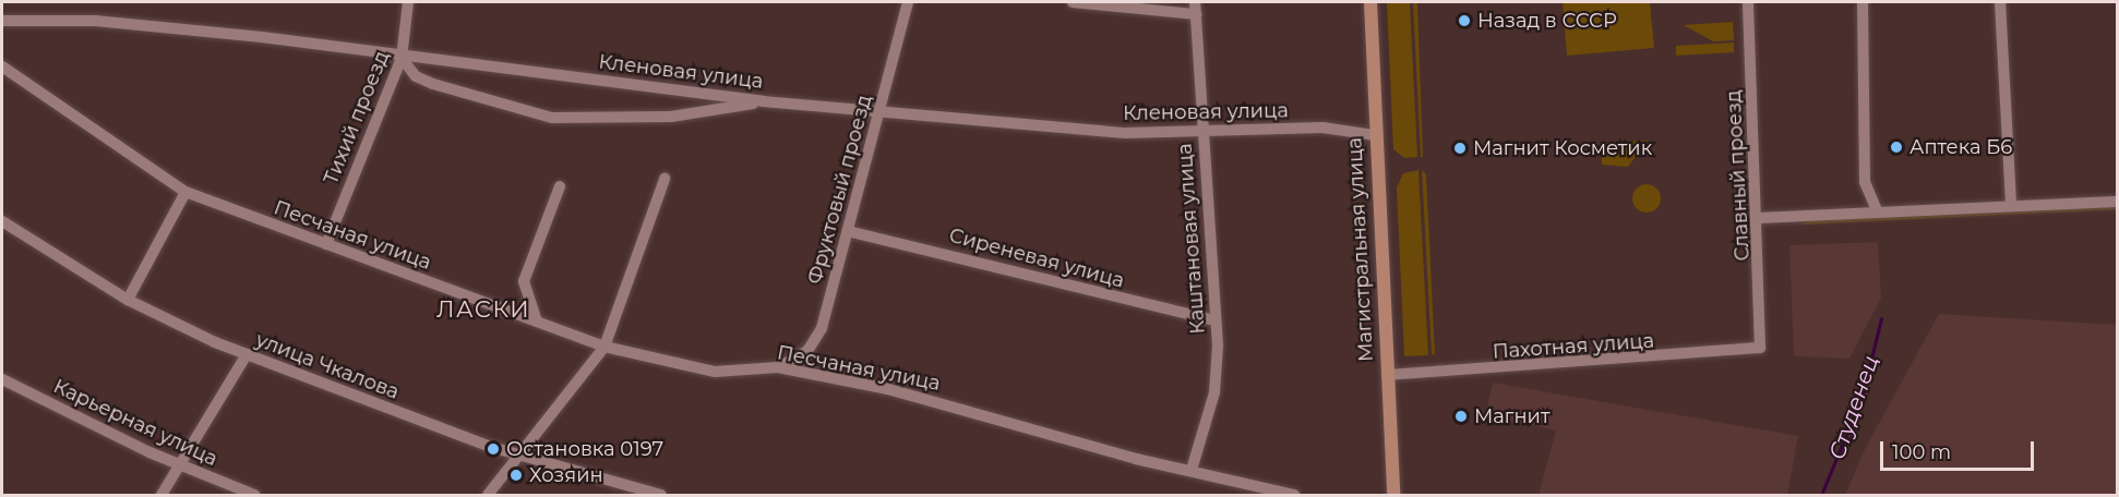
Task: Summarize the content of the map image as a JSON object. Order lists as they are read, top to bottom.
{
  "streets": {
    "main road": ["Магистральная улица"],
    "street": [
      "Кленовая улица",
      "Тихий проезд",
      "Славный проезд",
      "Фруктовый проезд",
      "Песчаная улица",
      "Каштановая улица",
      "Сиреневая улица",
      "Пахотная улица",
      "улица Чкалова",
      "Карьерная улица"
    ]
  },
  "crossings": [
    ["Кленовая улица", "Тихий проезд"],
    ["Кленовая улица", "Фруктовый проезд"],
    ["Кленовая улица", "Каштановая улица"],
    ["Кленовая улица", "Магистральная улица"],
    ["Тихий проезд", "Песчаная улица"],
    ["Славный проезд", "Пахотная улица"],
    ["Фруктовый проезд", "Песчаная улица"],
    ["Фруктовый проезд", "Сиреневая улица"],
    ["Песчаная улица", "Каштановая улица"],
    ["Каштановая улица", "Сиреневая улица"],
    ["Магистральная улица", "Пахотная улица"]
  ],
  "districts": ["ЛАСКИ"],
  "water": ["Студенец"],
  "places": [
    "Назад в СССР",
    "Аптека Б6",
    "Магнит Косметик",
    "Магнит",
    "Остановка 0197",
    "Хозяин"
  ],
  "scale_bar": "100 m"
}
